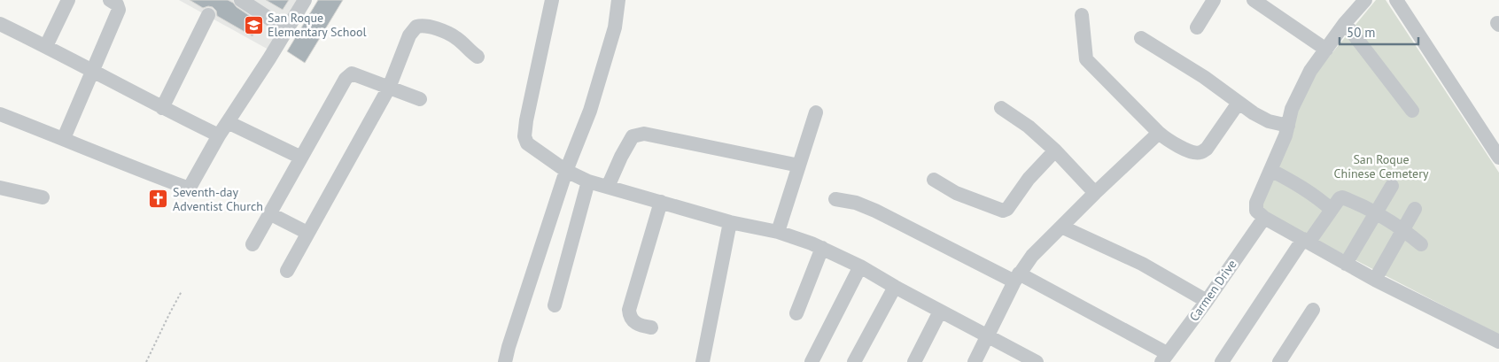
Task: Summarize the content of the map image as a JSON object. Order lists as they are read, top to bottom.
{
  "streets": {
    "street": ["Carmen Drive"]
  },
  "parks": ["San Roque Chinese Cemetery"],
  "places": {
    "school or university": ["San Roque Elementary School"],
    "church": ["Seventh-day Adventist Church"]
  },
  "scale_bar": "50 m"
}
